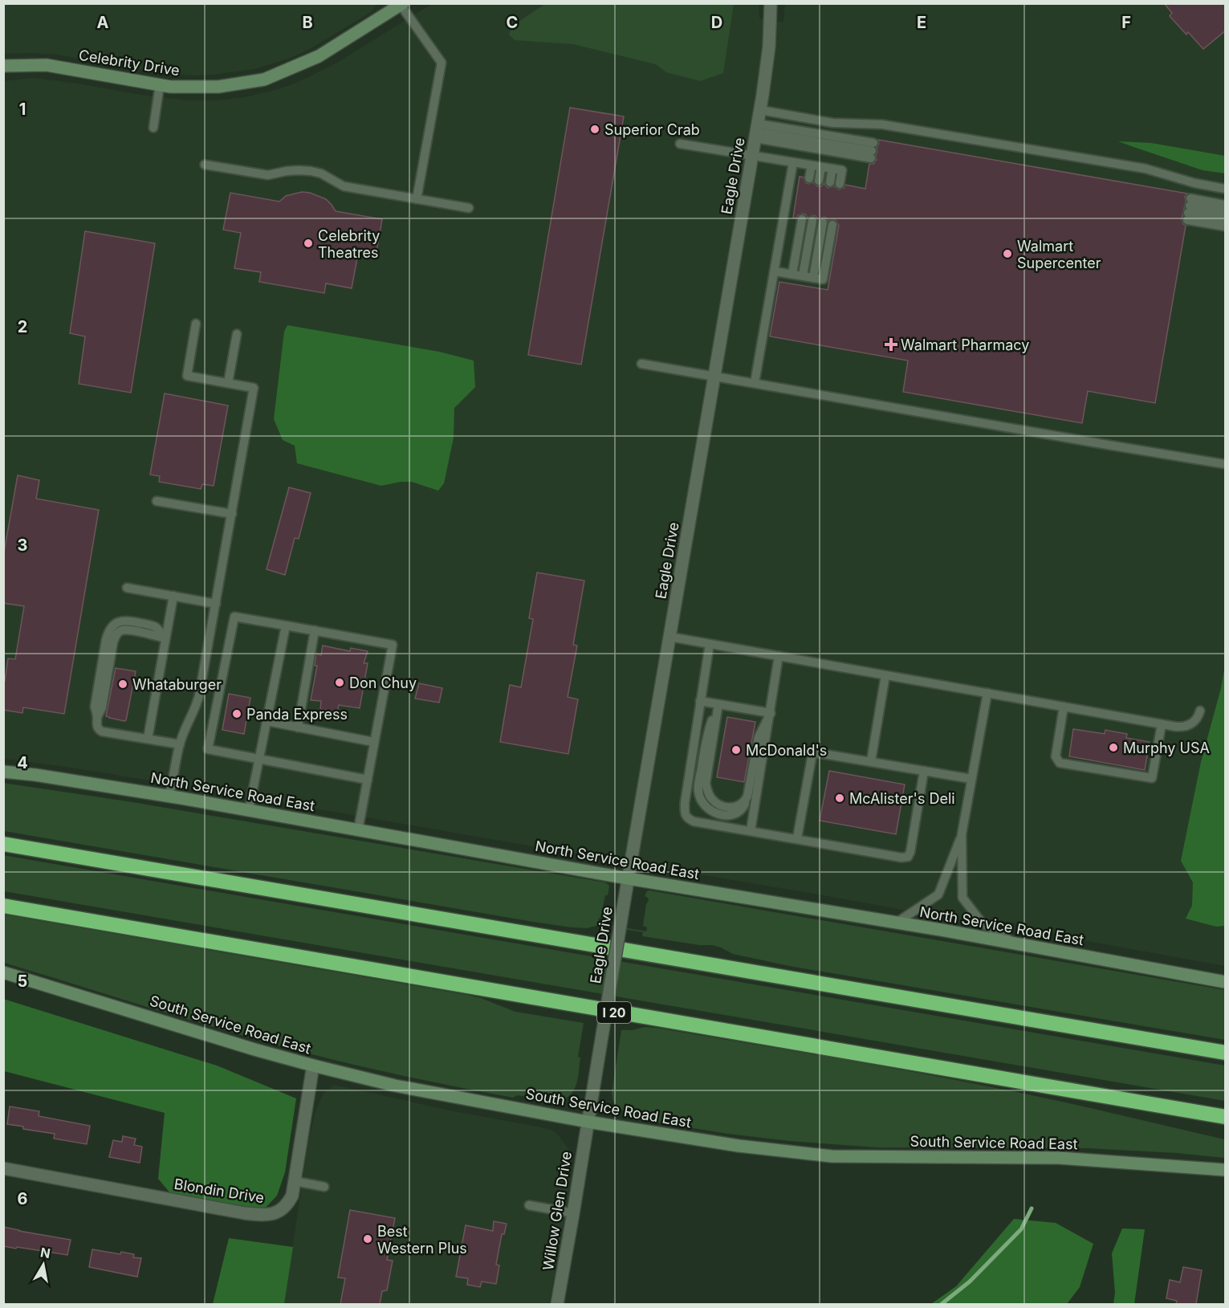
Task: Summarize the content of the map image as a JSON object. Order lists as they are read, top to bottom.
{
  "streets": {
    "highway": ["I 20"],
    "main road": ["Celebrity Drive", "North Service Road East", "South Service Road East"],
    "street": ["Eagle Drive", "Blondin Drive", "Willow Glen Drive"]
  },
  "crossings": [
    ["Eagle Drive", "North Service Road East"],
    ["Eagle Drive", "South Service Road East"],
    ["Eagle Drive", "Willow Glen Drive"],
    ["South Service Road East", "Blondin Drive"],
    ["South Service Road East", "Willow Glen Drive"]
  ],
  "places": {
    "other": [
      "Superior Crab",
      "Celebrity Theatres",
      "Walmart Supercenter",
      "Don Chuy",
      "Whataburger",
      "Panda Express",
      "Murphy USA",
      "McDonald's",
      "McAlister's Deli",
      "Best Western Plus"
    ],
    "health": ["Walmart Pharmacy"]
  },
  "north": "top",
  "grid": {
    "columns": [
      "A",
      "B",
      "C",
      "D",
      "E",
      "F"
    ],
    "rows": [
      "1",
      "2",
      "3",
      "4",
      "5",
      "6"
    ]
  }
}
